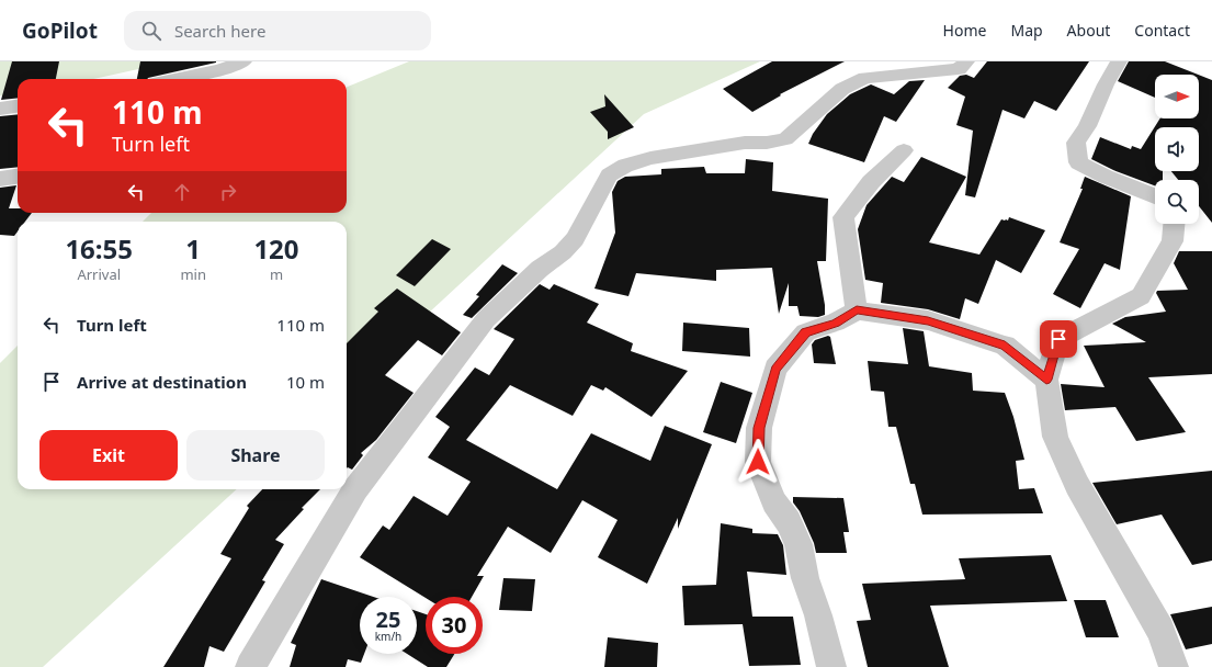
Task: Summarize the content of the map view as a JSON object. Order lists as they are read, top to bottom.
{
  "north": "right",
  "page": {
    "header": "GoPilot",
    "search": "Search here",
    "nav": [
      "Home",
      "Map",
      "About",
      "Contact"
    ],
    "turn": ["110 m", "Turn left"],
    "eta": [
      "16:55",
      "Arrival",
      "1",
      "min",
      "120",
      "m"
    ],
    "list": [
      {
        "name": "Turn left",
        "value": "110 m"
      },
      {
        "name": "Arrive at destination",
        "value": "10 m"
      }
    ],
    "buttons": ["Exit", "Share"],
    "speed": "25 km/h",
    "limit": "30"
  }
}
